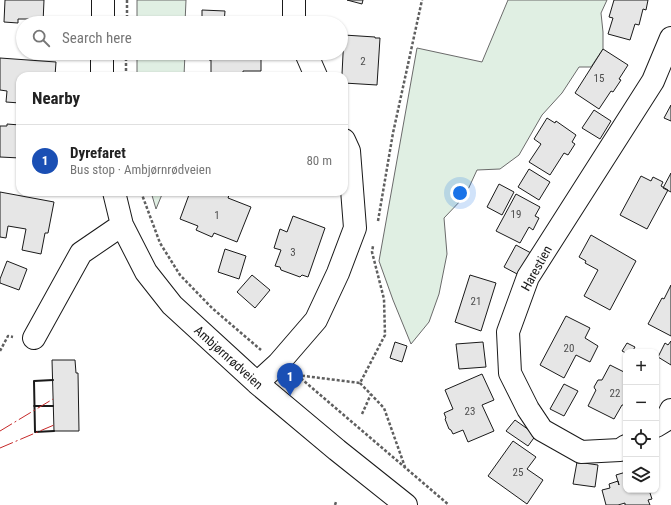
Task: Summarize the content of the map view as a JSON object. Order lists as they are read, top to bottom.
{
  "streets": {
    "street": ["Harestien", "Ambjørnrødveien"]
  },
  "house_numbers": [
    "2",
    "15",
    "19",
    "1",
    "3",
    "21",
    "20",
    "22",
    "23",
    "25"
  ],
  "page": {
    "search": "Search here",
    "heading": "Nearby",
    "list": [
      {
        "mark": "1",
        "name": "Dyrefaret",
        "note": "Bus stop · Ambjørnrødveien",
        "value": "80 m"
      }
    ],
    "map_buttons": ["+", "−"],
    "pins": "1"
  }
}
